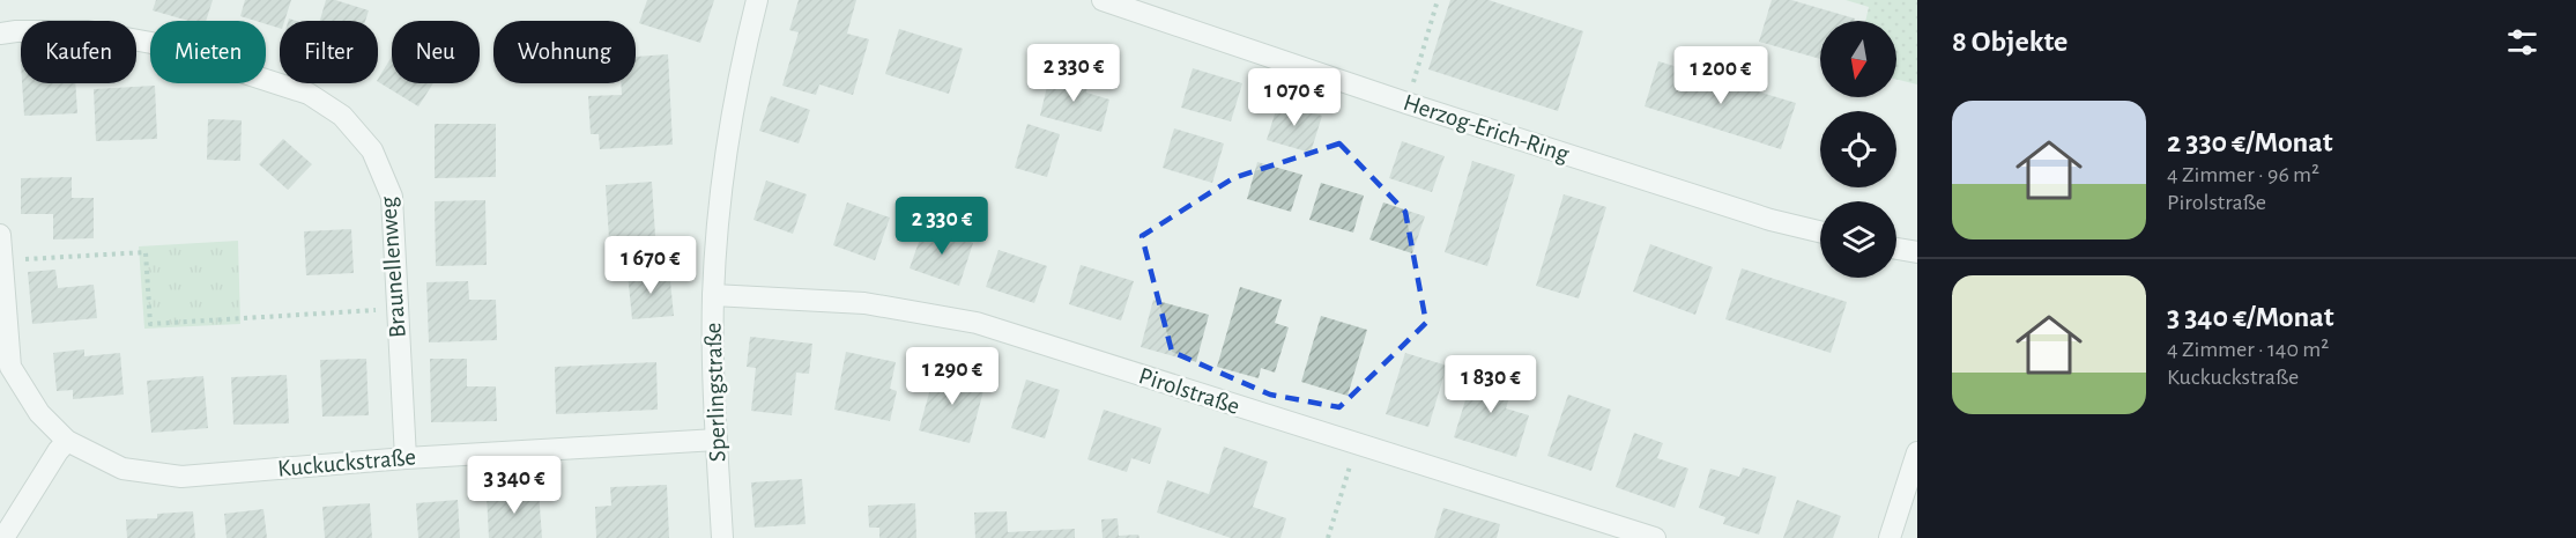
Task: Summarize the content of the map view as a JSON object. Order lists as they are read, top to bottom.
{
  "streets": {
    "street": [
      "Herzog-Erich-Ring",
      "Braunellenweg",
      "Pirolstraße",
      "Sperlingstraße",
      "Kuckuckstraße"
    ]
  },
  "crossings": [
    ["Braunellenweg", "Kuckuckstraße"],
    ["Pirolstraße", "Sperlingstraße"],
    ["Sperlingstraße", "Kuckuckstraße"]
  ],
  "north": "bottom",
  "page": {
    "heading": "8 Objekte",
    "chip": [
      "Kaufen",
      "Mieten",
      "Filter",
      "Neu",
      "Wohnung"
    ],
    "price": [
      "2 330 €",
      "1 200 €",
      "1 070 €",
      "2 330 €",
      "1 670 €",
      "1 290 €",
      "1 830 €",
      "3 340 €"
    ],
    "list": [
      {
        "name": "2 330 €/Monat",
        "note": "4 Zimmer · 96 m² · Pirolstraße"
      },
      {
        "name": "3 340 €/Monat",
        "note": "4 Zimmer · 140 m² · Kuckuckstraße"
      }
    ]
  }
}
